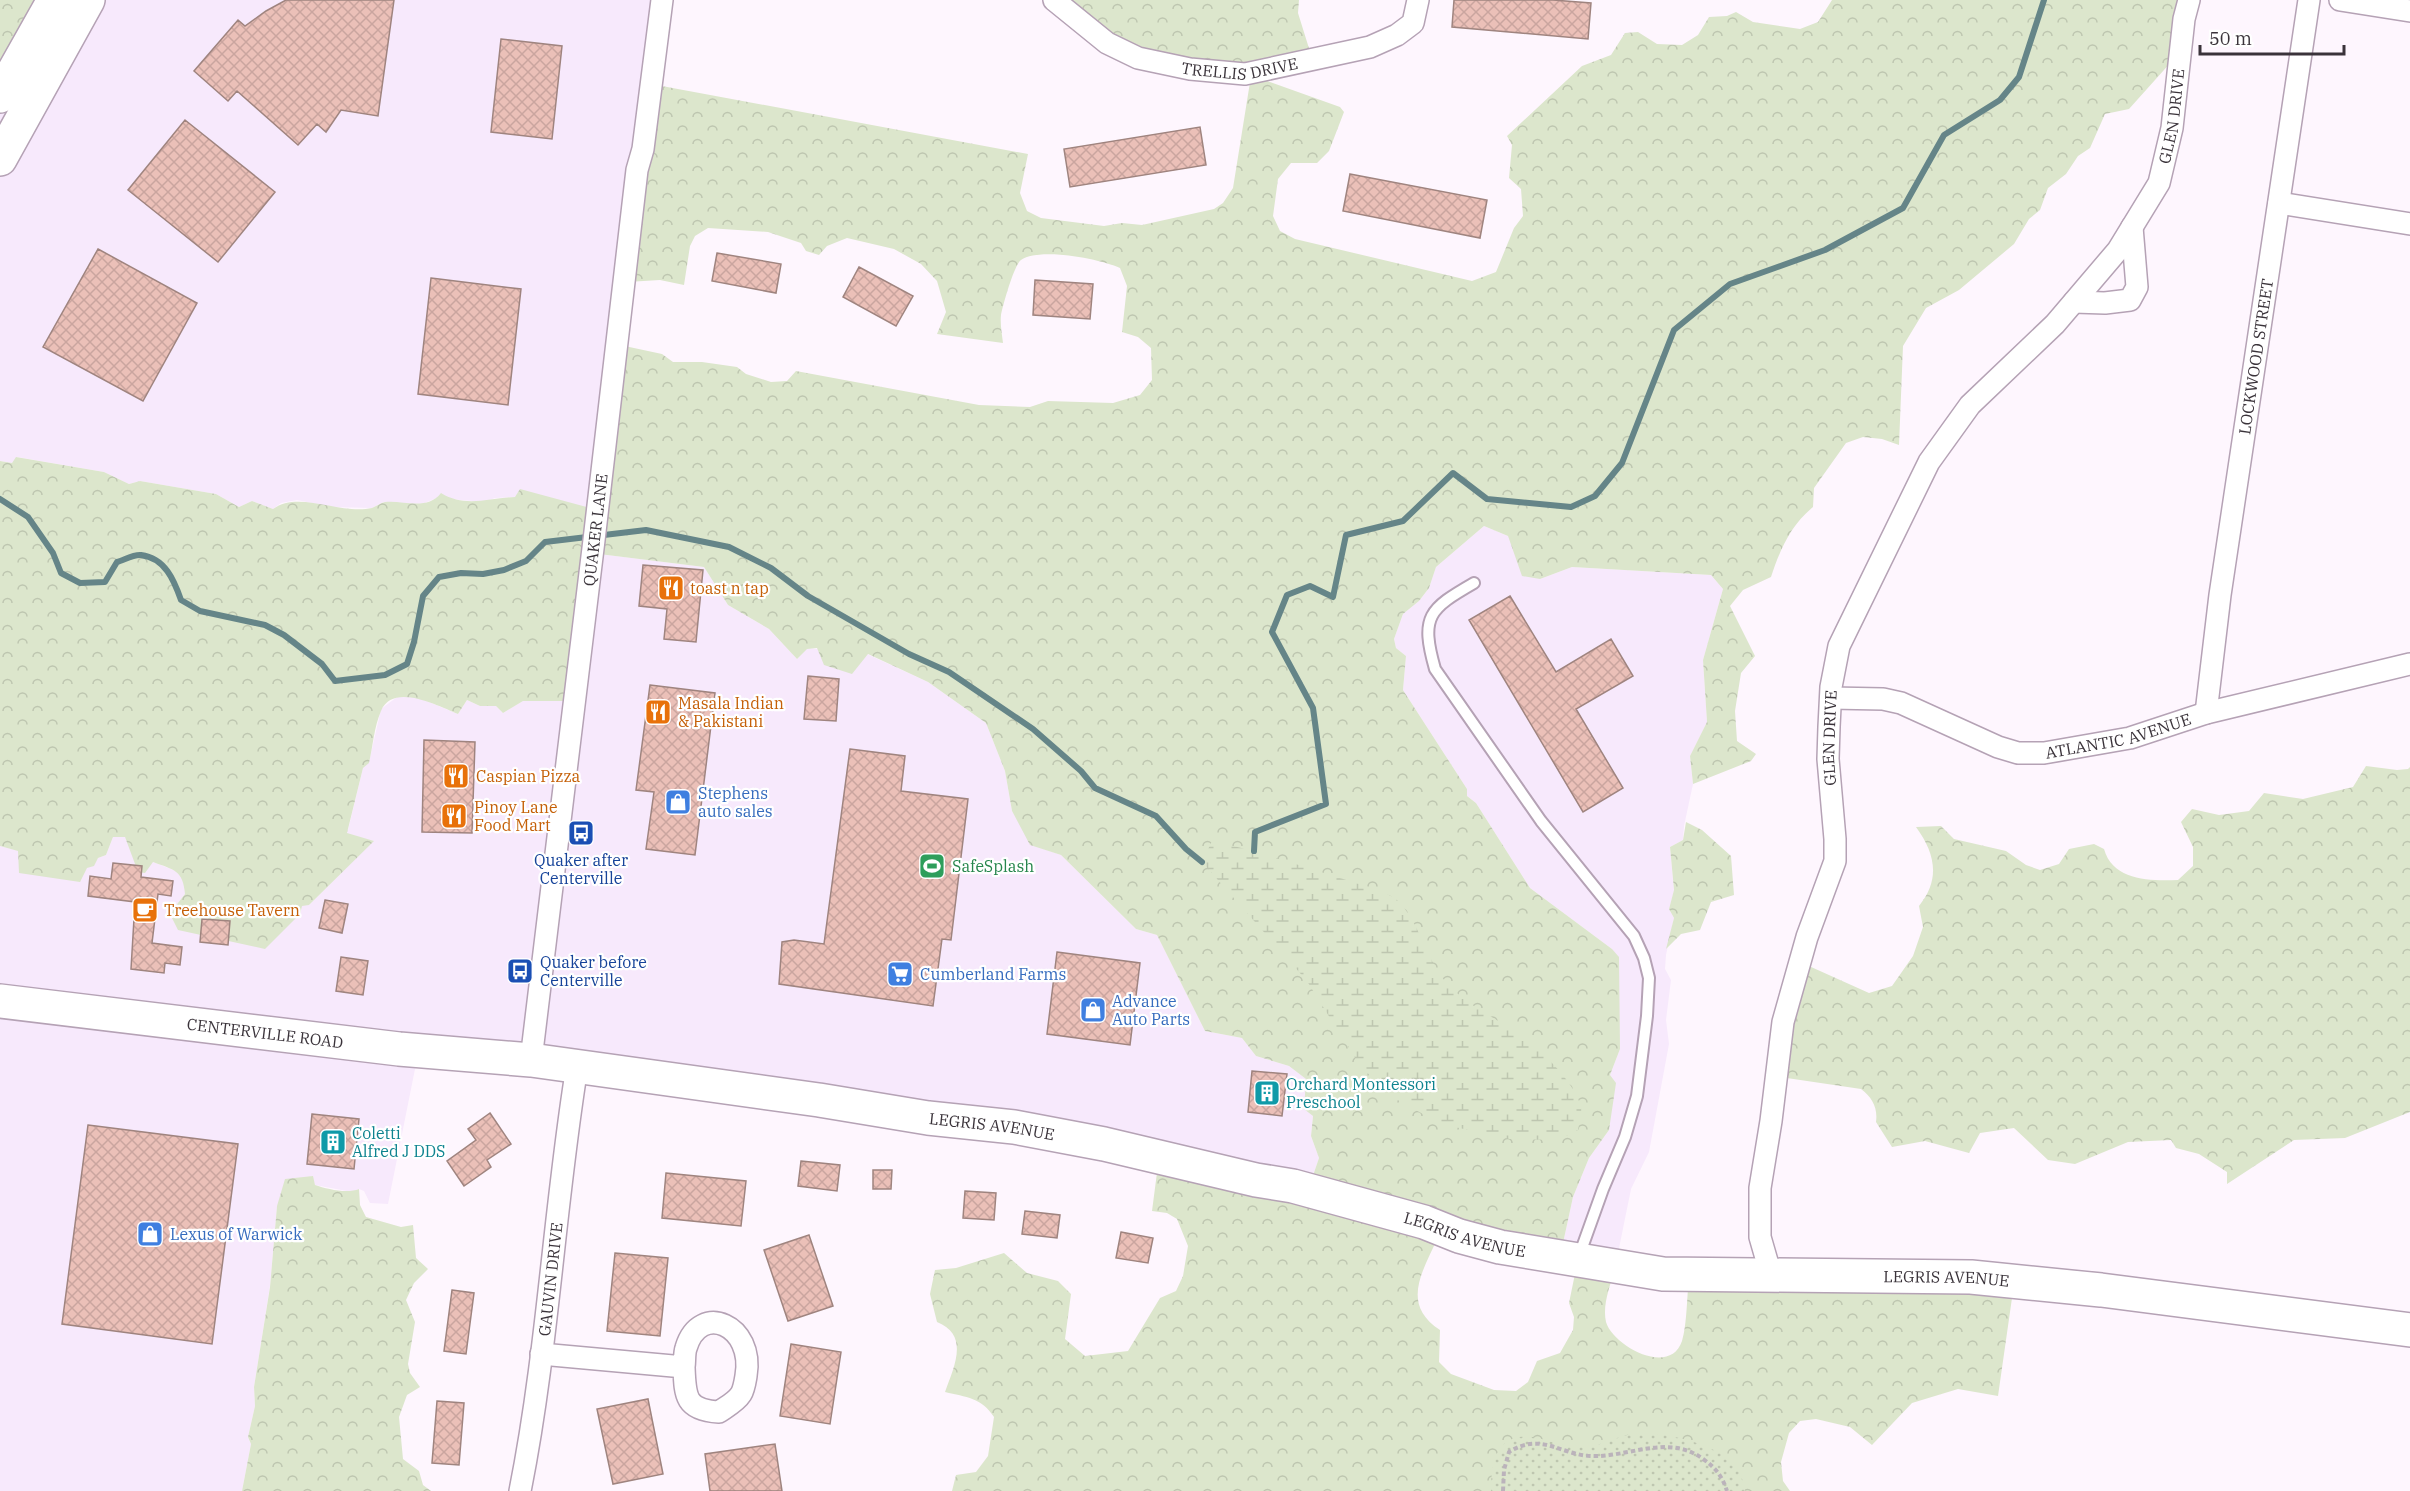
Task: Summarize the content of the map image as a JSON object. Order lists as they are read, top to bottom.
{
  "streets": {
    "main road": ["CENTERVILLE ROAD", "LEGRIS AVENUE"],
    "street": [
      "TRELLIS DRIVE",
      "GLEN DRIVE",
      "LOCKWOOD STREET",
      "QUAKER LANE",
      "ATLANTIC AVENUE",
      "GAUVIN DRIVE"
    ]
  },
  "crossings": [
    ["GLEN DRIVE", "ATLANTIC AVENUE"],
    ["GLEN DRIVE", "LEGRIS AVENUE"],
    ["LOCKWOOD STREET", "ATLANTIC AVENUE"],
    ["QUAKER LANE", "CENTERVILLE ROAD"],
    ["QUAKER LANE", "LEGRIS AVENUE"],
    ["CENTERVILLE ROAD", "LEGRIS AVENUE"],
    ["LEGRIS AVENUE", "GAUVIN DRIVE"]
  ],
  "places": {
    "restaurant": [
      "toast n tap",
      "Masala Indian & Pakistani",
      "Caspian Pizza",
      "Pinoy Lane Food Mart"
    ],
    "shop": ["Stephens auto sales", "Advance Auto Parts", "Lexus of Warwick"],
    "bus stop": ["Quaker after Centerville", "Quaker before Centerville"],
    "sports": ["SafeSplash"],
    "cafe": ["Treehouse Tavern"],
    "supermarket": ["Cumberland Farms"],
    "building": ["Orchard Montessori Preschool", "Coletti Alfred J DDS"]
  },
  "scale_bar": "50 m"
}
